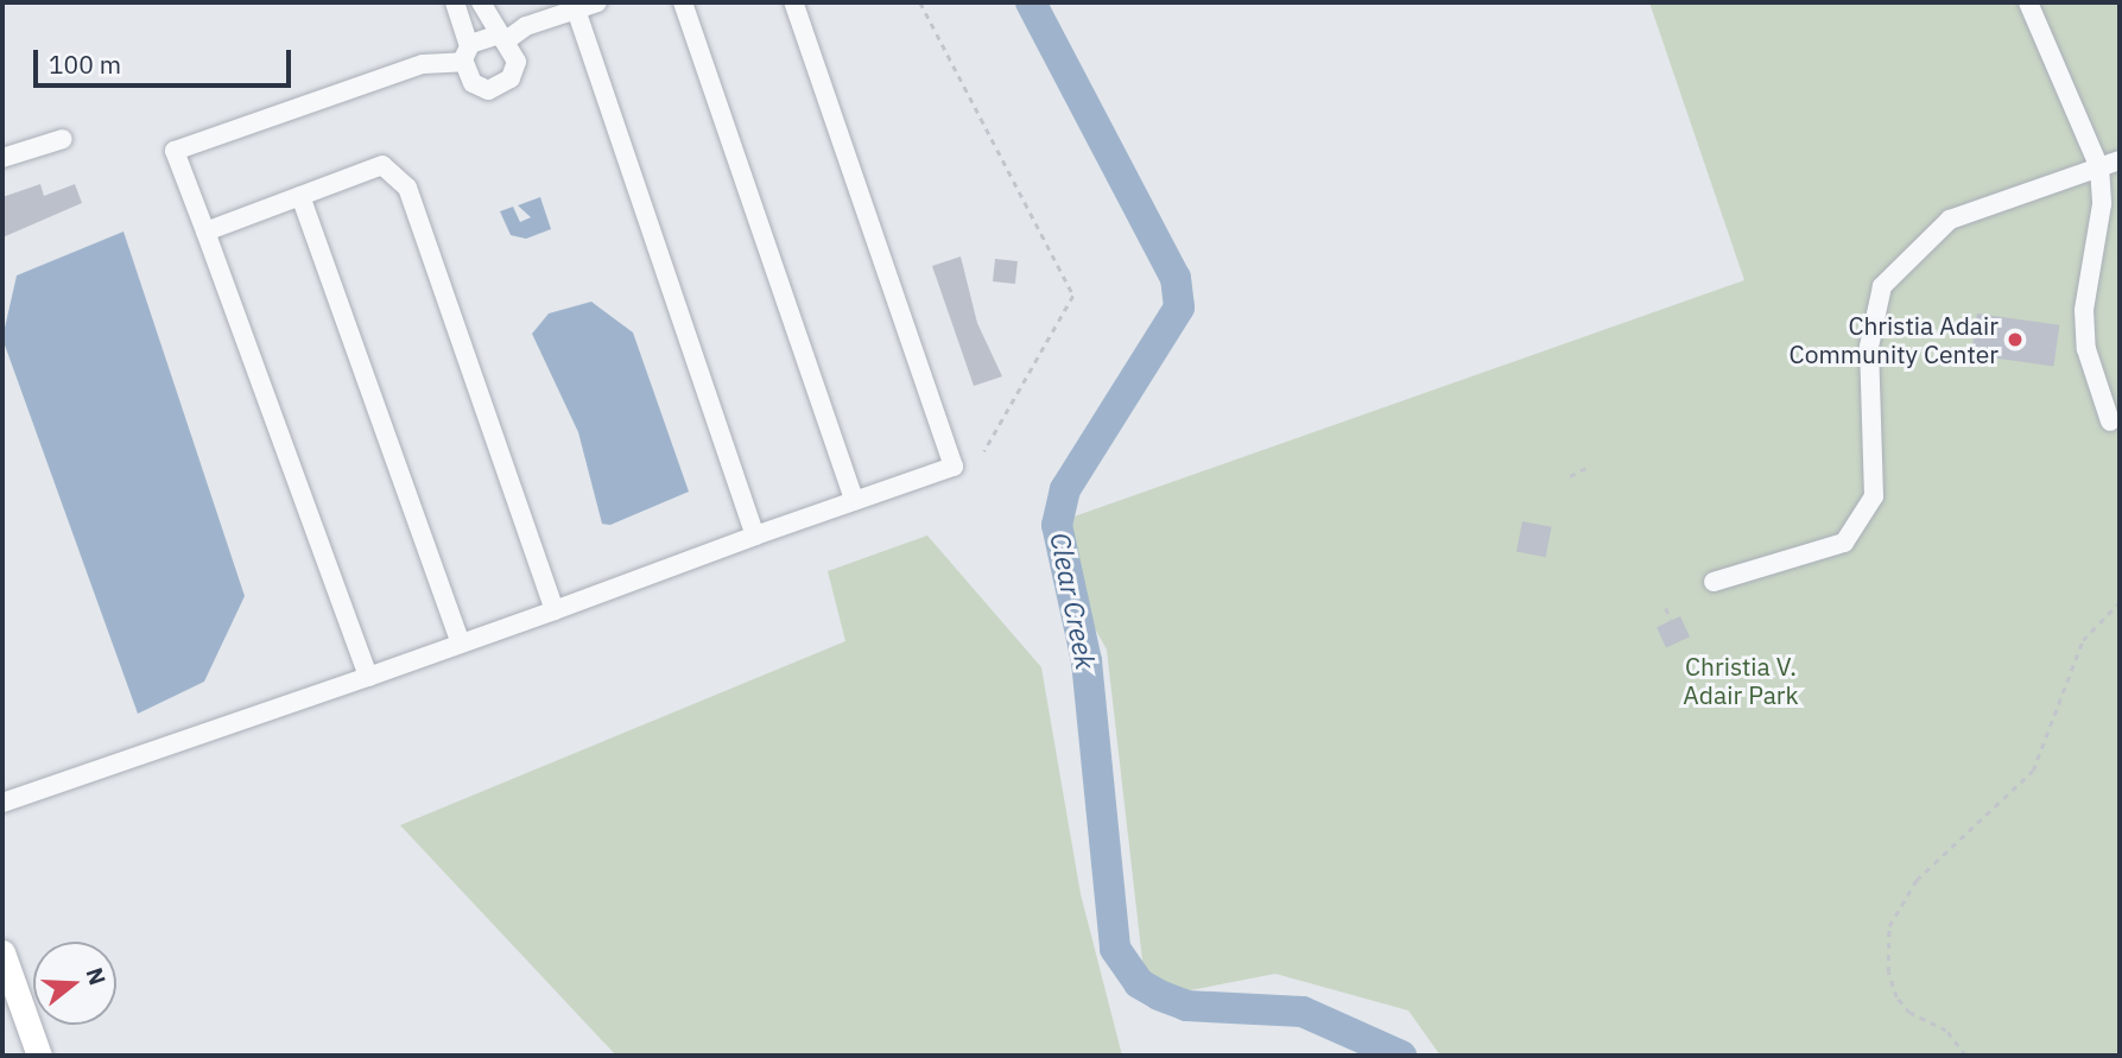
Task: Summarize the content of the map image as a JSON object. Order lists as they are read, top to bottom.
{
  "water": ["Clear Creek"],
  "parks": ["Christia V. Adair Park"],
  "places": ["Christia Adair Community Center"],
  "scale_bar": "100 m",
  "north": "right"
}
